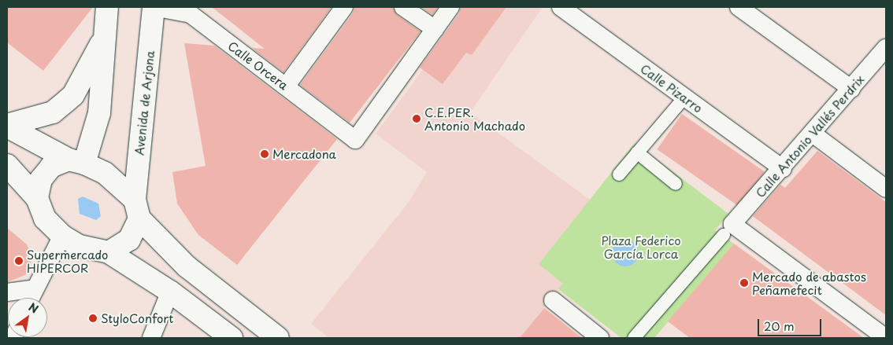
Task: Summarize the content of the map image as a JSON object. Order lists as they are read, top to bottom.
{
  "streets": {
    "main road": ["Avenida de Arjona"],
    "street": ["Calle Orcera", "Calle Pizarro", "Calle Antonio Vallés Perdrix"]
  },
  "crossings": [
    ["Calle Orcera", "Avenida de Arjona"],
    ["Calle Pizarro", "Calle Antonio Vallés Perdrix"]
  ],
  "parks": ["Plaza Federico García Lorca"],
  "places": [
    "C.E.PER. Antonio Machado",
    "Mercadona",
    "Supermercado HIPERCOR",
    "Mercado de abastos Peñamefecit",
    "StyloConfort"
  ],
  "scale_bar": "20 m",
  "north": "top right"
}
